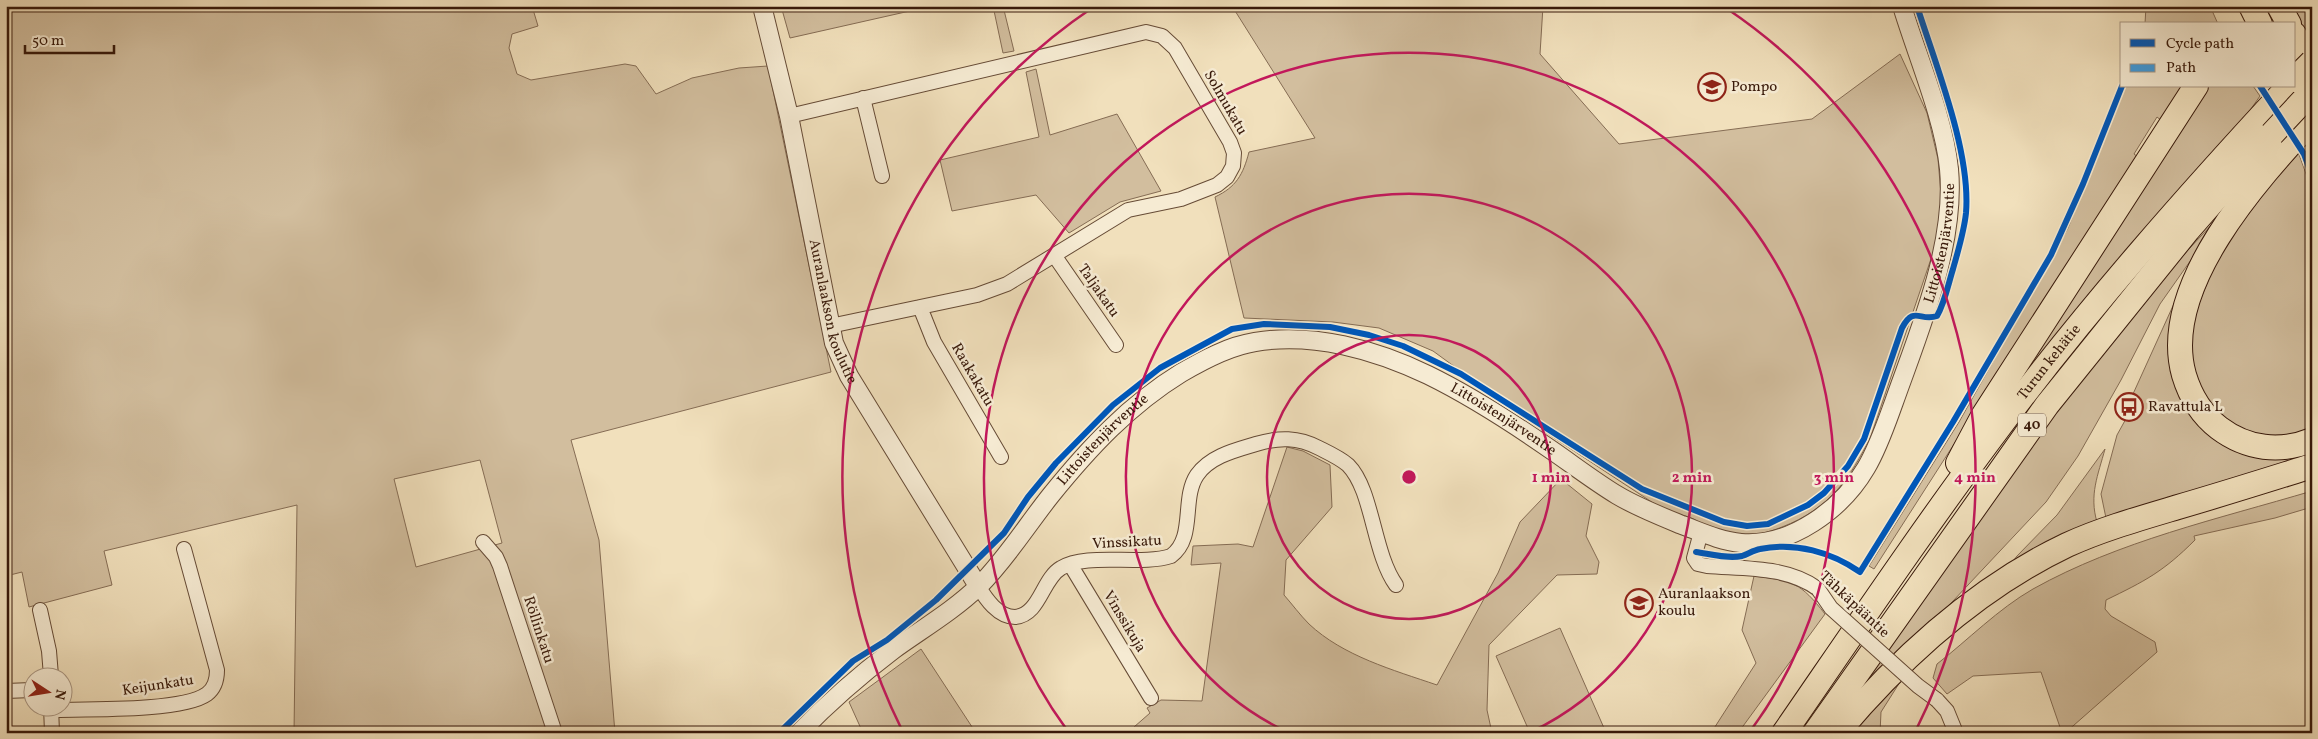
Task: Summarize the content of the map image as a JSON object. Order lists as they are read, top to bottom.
{
  "streets": {
    "highway": ["Turun kehätie", "40"],
    "street": [
      "Solmukatu",
      "Littoistenjärventie",
      "Taljakatu",
      "Auranlaakson koulutie",
      "Raakakatu",
      "Vinssikatu",
      "Tähkäpääntie",
      "Vinssikuja",
      "Röllinkatu",
      "Keijunkatu"
    ]
  },
  "crossings": [
    ["Solmukatu", "Taljakatu"],
    ["Solmukatu", "Auranlaakson koulutie"],
    ["Solmukatu", "Raakakatu"],
    ["Littoistenjärventie", "Auranlaakson koulutie"],
    ["Littoistenjärventie", "Tähkäpääntie"],
    ["Vinssikatu", "Vinssikuja"]
  ],
  "places": {
    "school or university": ["Pompo", "Auranlaakson koulu"],
    "bus stop": ["Ravattula L"]
  },
  "legend": ["Cycle path", "Path"],
  "scale_bar": "50 m",
  "north": "right",
  "rings": [
    "1 min",
    "2 min",
    "3 min",
    "4 min"
  ]
}
